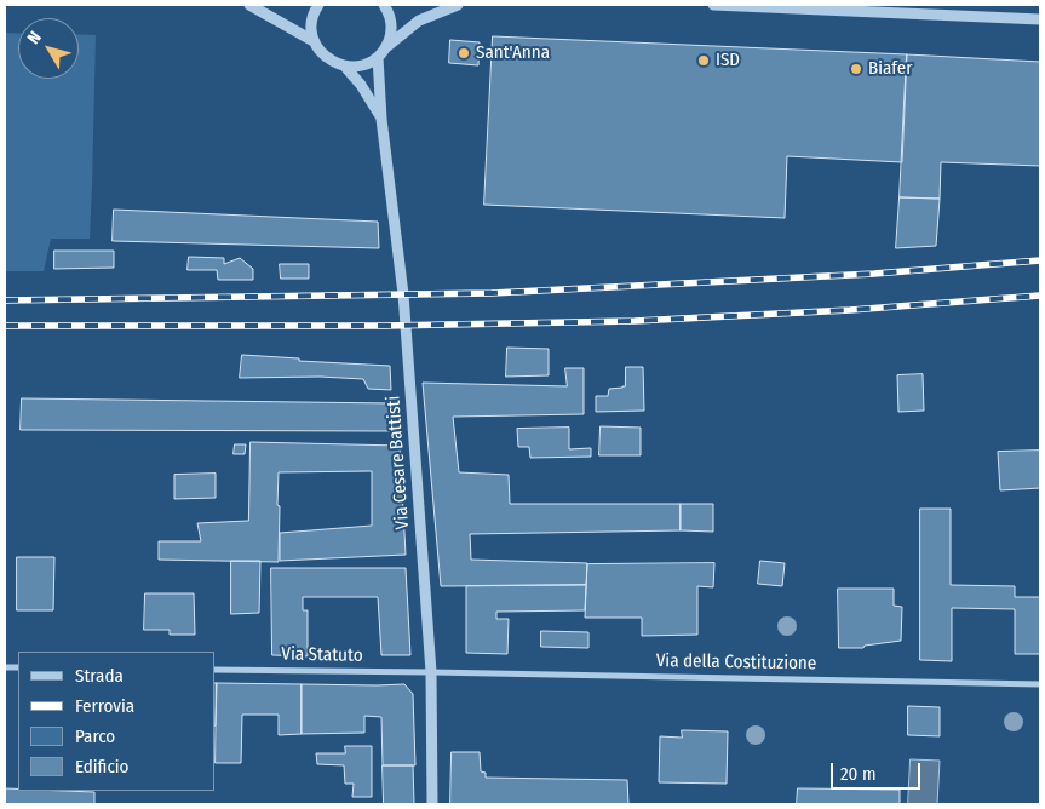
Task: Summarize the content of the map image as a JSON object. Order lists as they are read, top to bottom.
{
  "streets": {
    "street": ["Via Cesare Battisti", "Via Statuto", "Via della Costituzione"]
  },
  "crossings": [
    ["Via Cesare Battisti", "Via Statuto"],
    ["Via Cesare Battisti", "Via della Costituzione"],
    ["Via Statuto", "Via della Costituzione"]
  ],
  "places": ["Sant'Anna", "ISD", "Biafer"],
  "legend": [
    "Strada",
    "Ferrovia",
    "Parco",
    "Edificio"
  ],
  "scale_bar": "20 m",
  "north": "top left"
}
